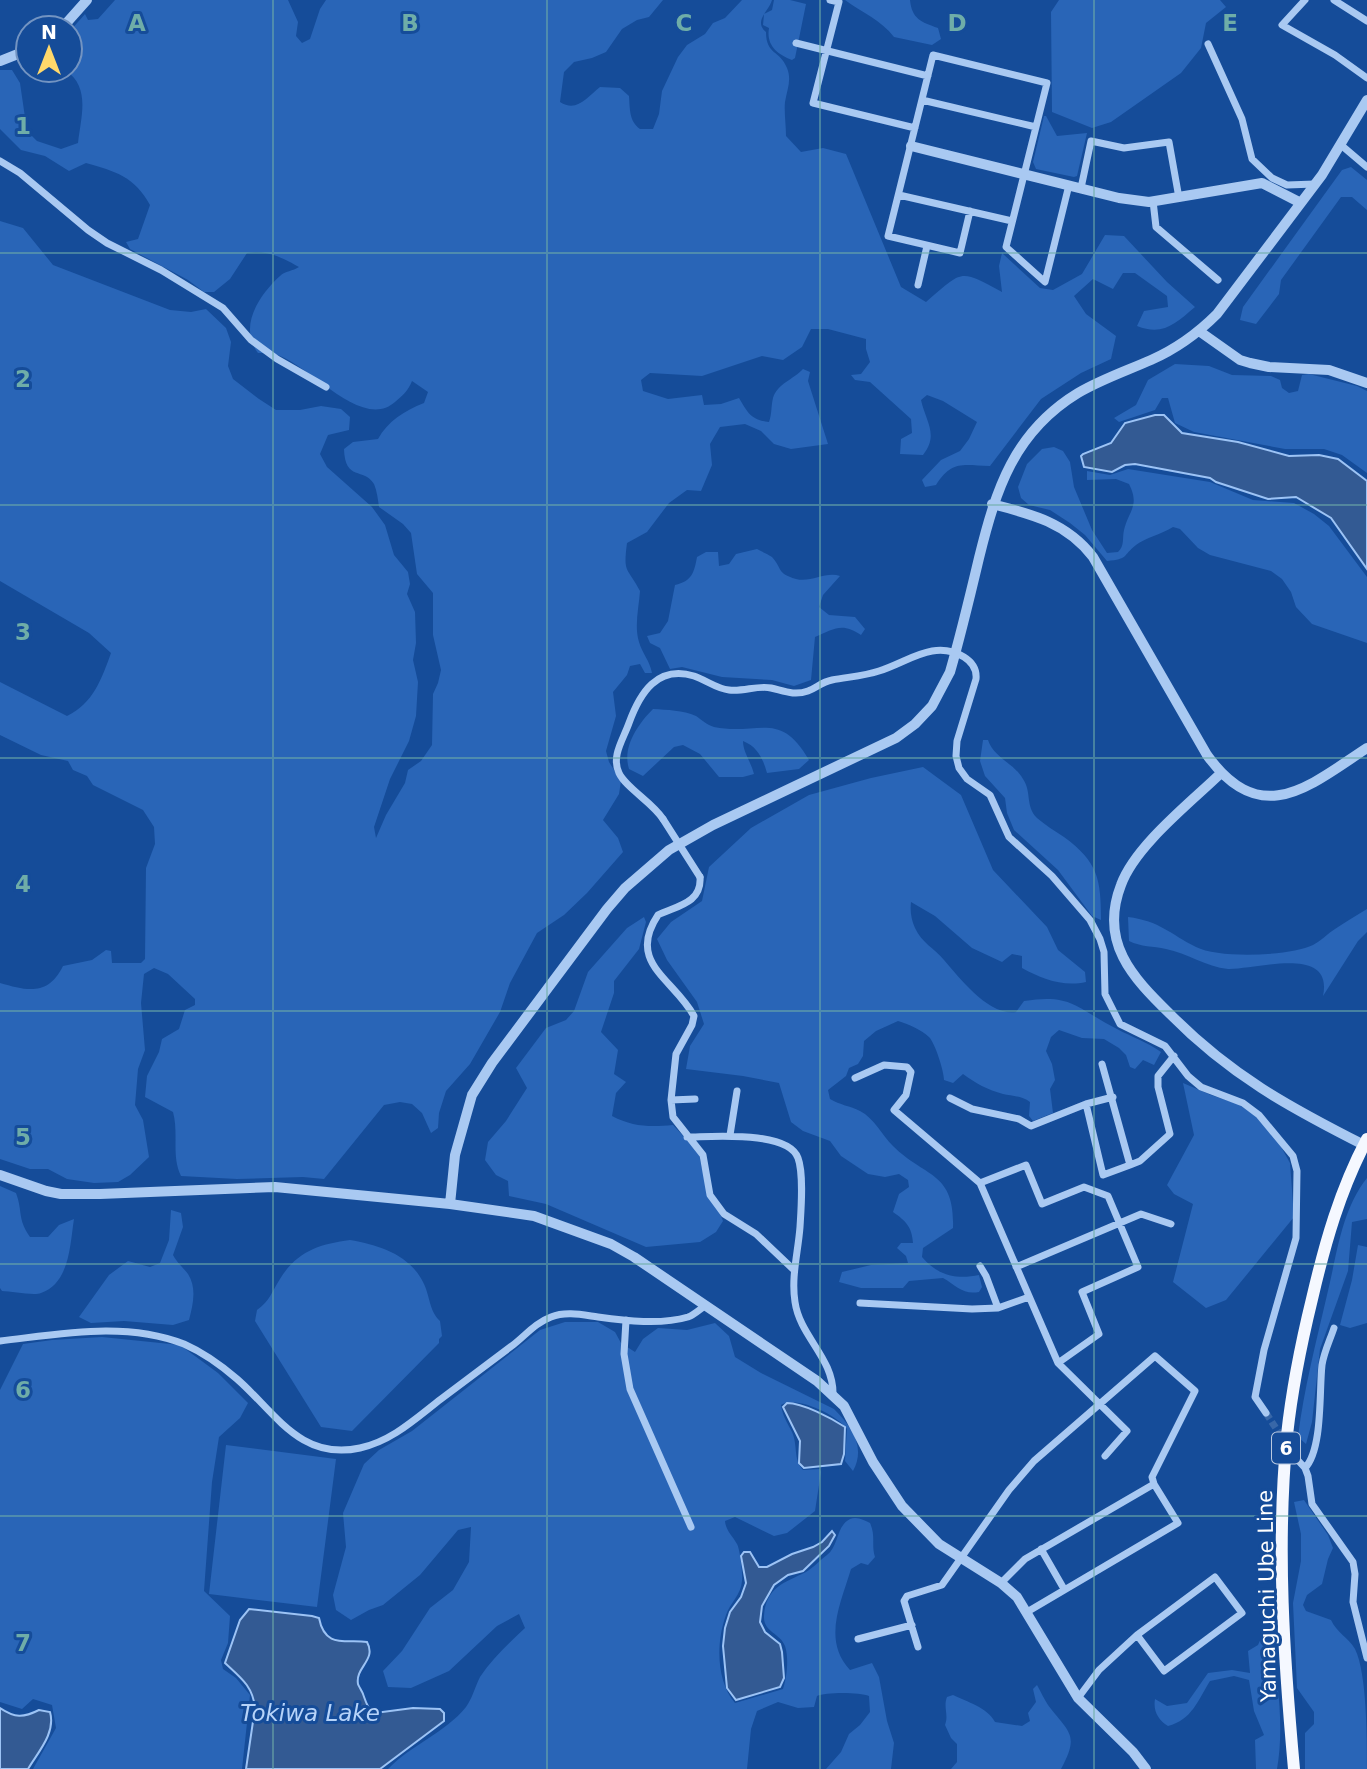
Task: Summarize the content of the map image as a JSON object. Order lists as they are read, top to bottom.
{
  "streets": {
    "main road": ["6", "Yamaguchi Ube Line"]
  },
  "water": ["Tokiwa Lake"],
  "north": "top",
  "grid": {
    "columns": [
      "A",
      "B",
      "C",
      "D",
      "E"
    ],
    "rows": [
      "1",
      "2",
      "3",
      "4",
      "5",
      "6",
      "7"
    ]
  }
}
